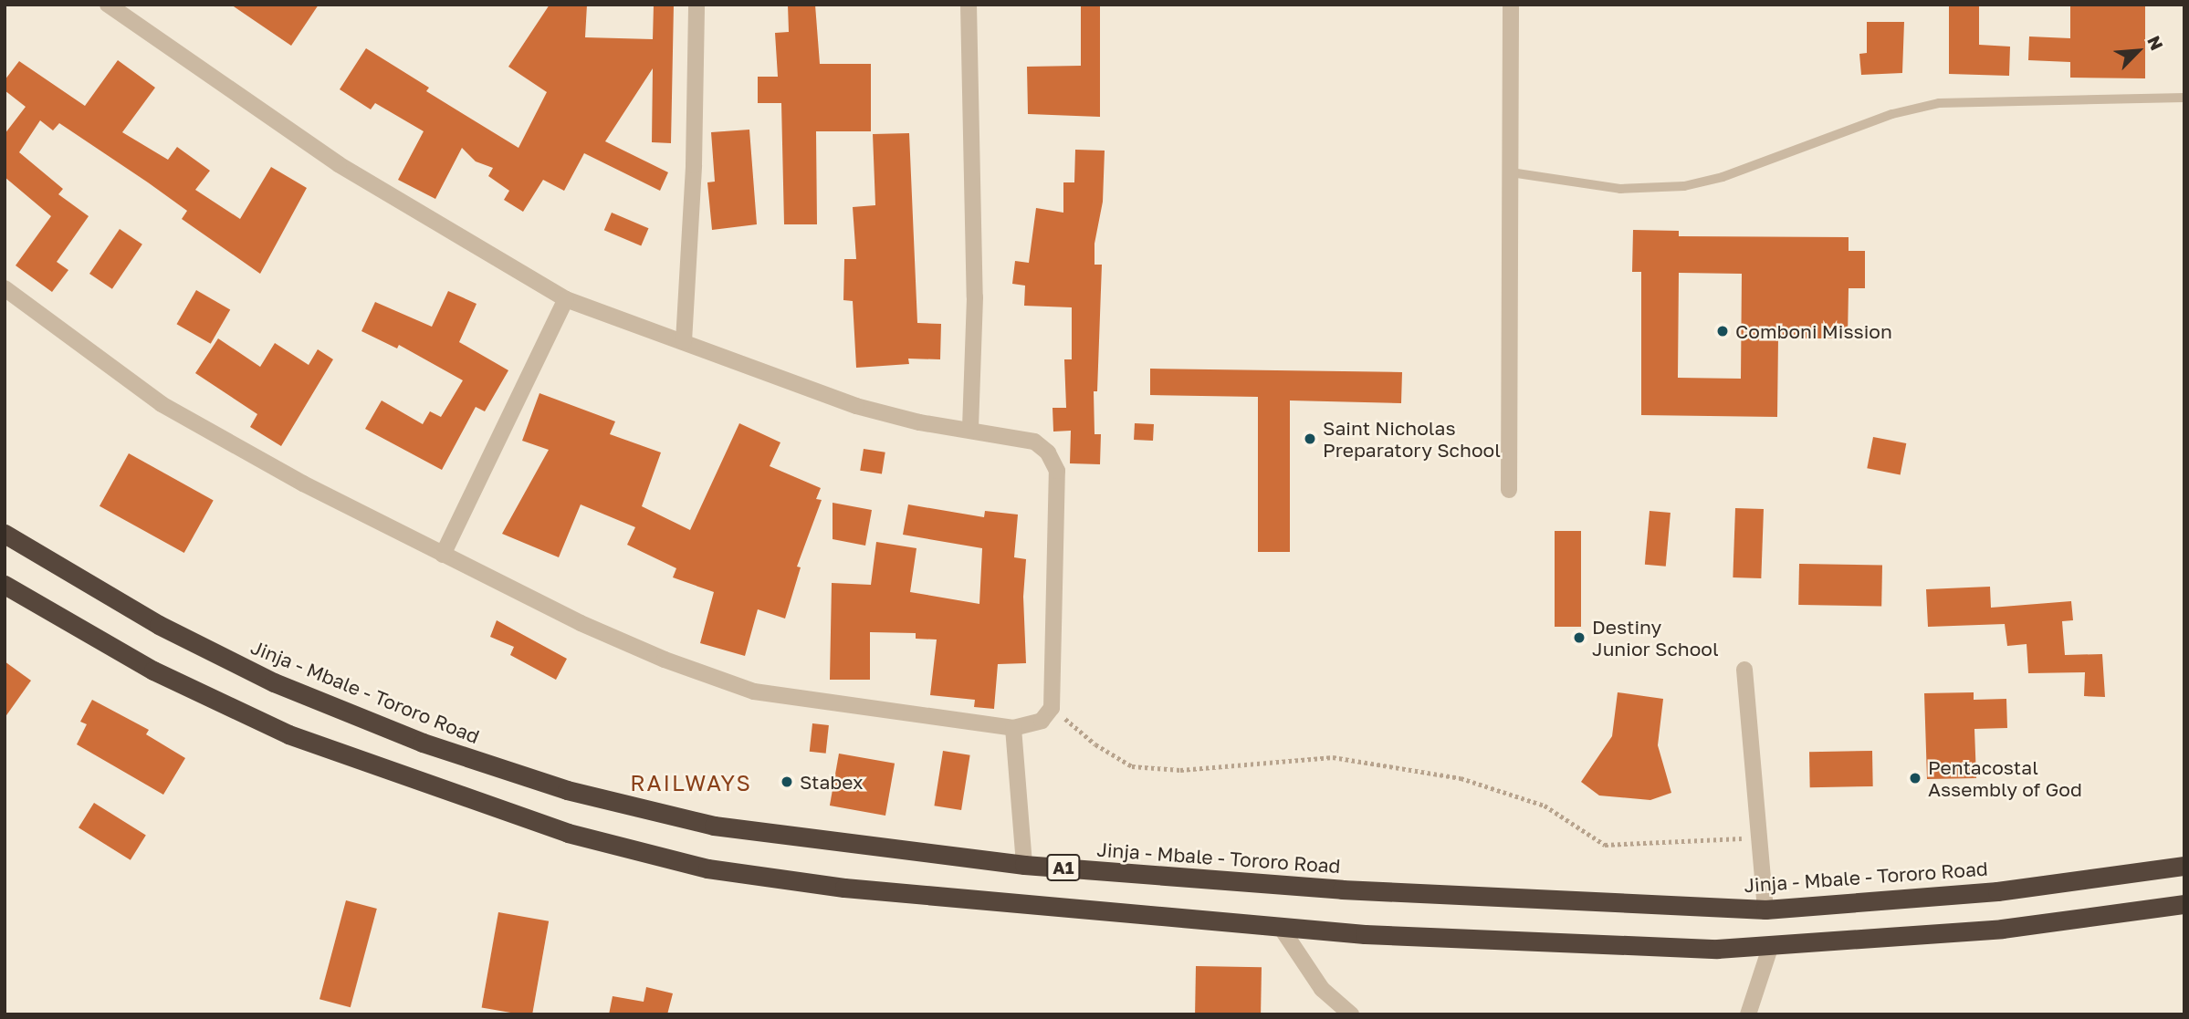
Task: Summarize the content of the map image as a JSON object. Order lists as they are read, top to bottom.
{
  "streets": {
    "highway": ["Jinja - Mbale - Tororo Road", "A1"]
  },
  "districts": ["RAILWAYS"],
  "places": [
    "Comboni Mission",
    "Saint Nicholas Preparatory School",
    "Destiny Junior School",
    "Pentacostal Assembly of God",
    "Stabex"
  ],
  "north": "top right"
}
